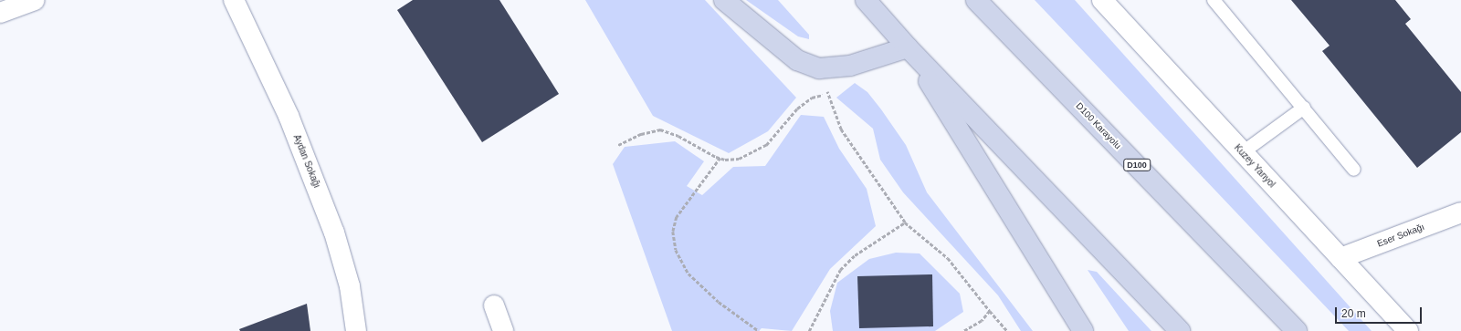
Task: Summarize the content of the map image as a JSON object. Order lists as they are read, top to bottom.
{
  "streets": {
    "highway": ["D100 Karayolu", "D100"],
    "street": ["Aydan Sokağı", "Kuzey Yanyol", "Eser Sokağı"]
  },
  "crossings": [
    ["Kuzey Yanyol", "Eser Sokağı"]
  ],
  "scale_bar": "20 m"
}
